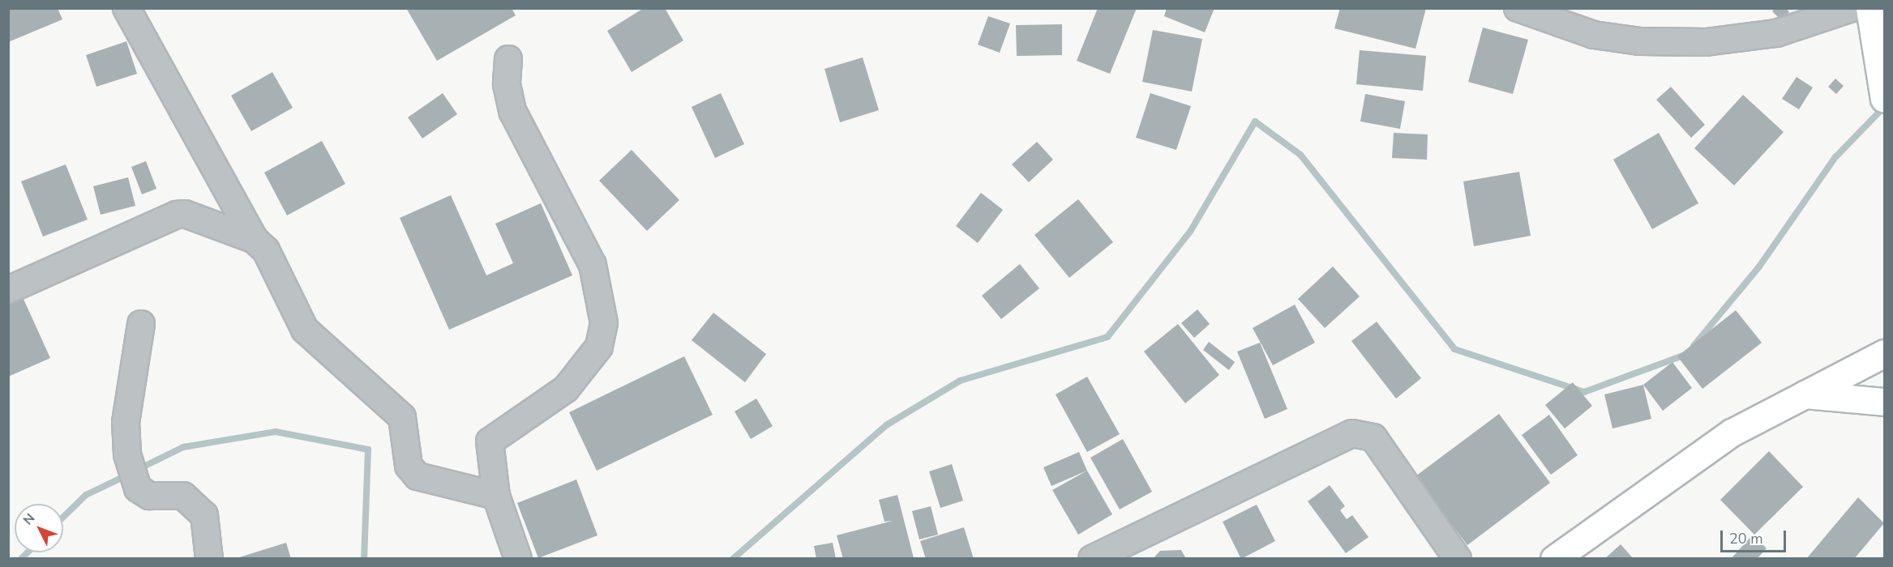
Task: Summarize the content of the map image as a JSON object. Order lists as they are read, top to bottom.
{
  "scale_bar": "20 m",
  "north": "top left"
}
